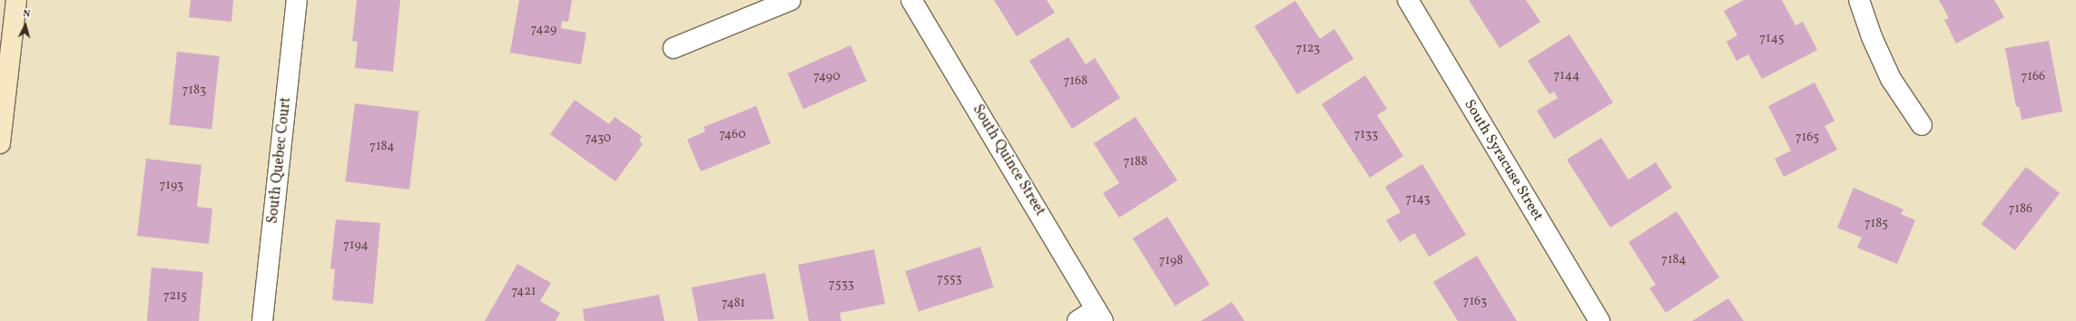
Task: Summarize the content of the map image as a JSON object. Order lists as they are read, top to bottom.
{
  "streets": {
    "street": ["South Quebec Court", "South Quince Street", "South Syracuse Street"]
  },
  "house_numbers": [
    "7429",
    "7145",
    "7123",
    "7144",
    "7490",
    "7166",
    "7168",
    "7183",
    "7460",
    "7133",
    "7165",
    "7430",
    "7184",
    "7188",
    "7193",
    "7143",
    "7186",
    "7185",
    "7194",
    "7184",
    "7198",
    "7553",
    "7533",
    "7421",
    "7215",
    "7163",
    "7481"
  ],
  "north": "top"
}
